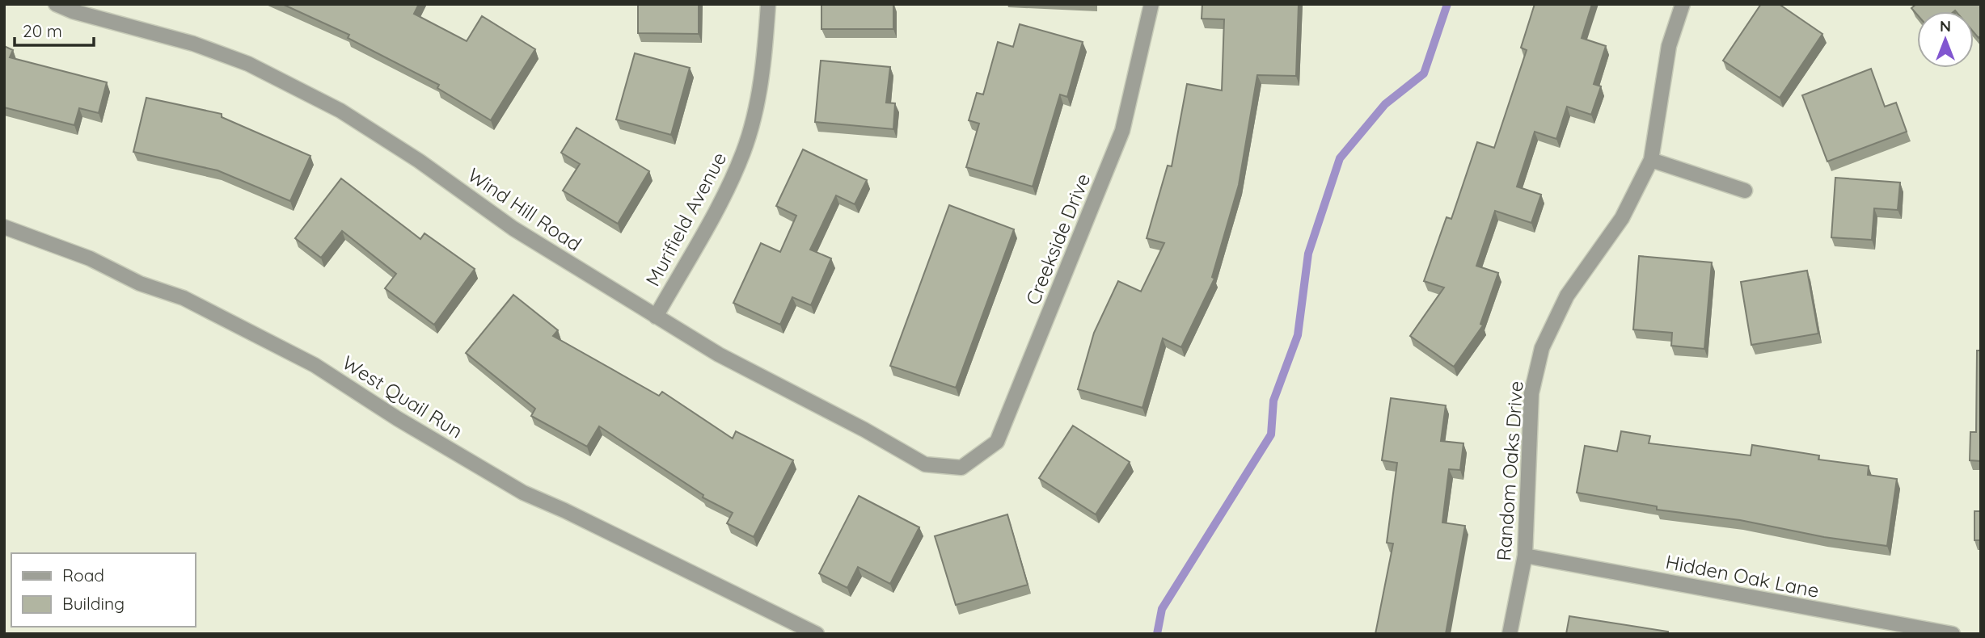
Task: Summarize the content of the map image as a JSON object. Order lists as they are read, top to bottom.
{
  "streets": {
    "street": [
      "Wind Hill Road",
      "Murifield Avenue",
      "Creekside Drive",
      "West Quail Run",
      "Random Oaks Drive",
      "Hidden Oak Lane"
    ]
  },
  "crossings": [
    ["Wind Hill Road", "Murifield Avenue"],
    ["Wind Hill Road", "Creekside Drive"],
    ["Random Oaks Drive", "Hidden Oak Lane"]
  ],
  "legend": ["Road", "Building"],
  "scale_bar": "20 m",
  "north": "top"
}
